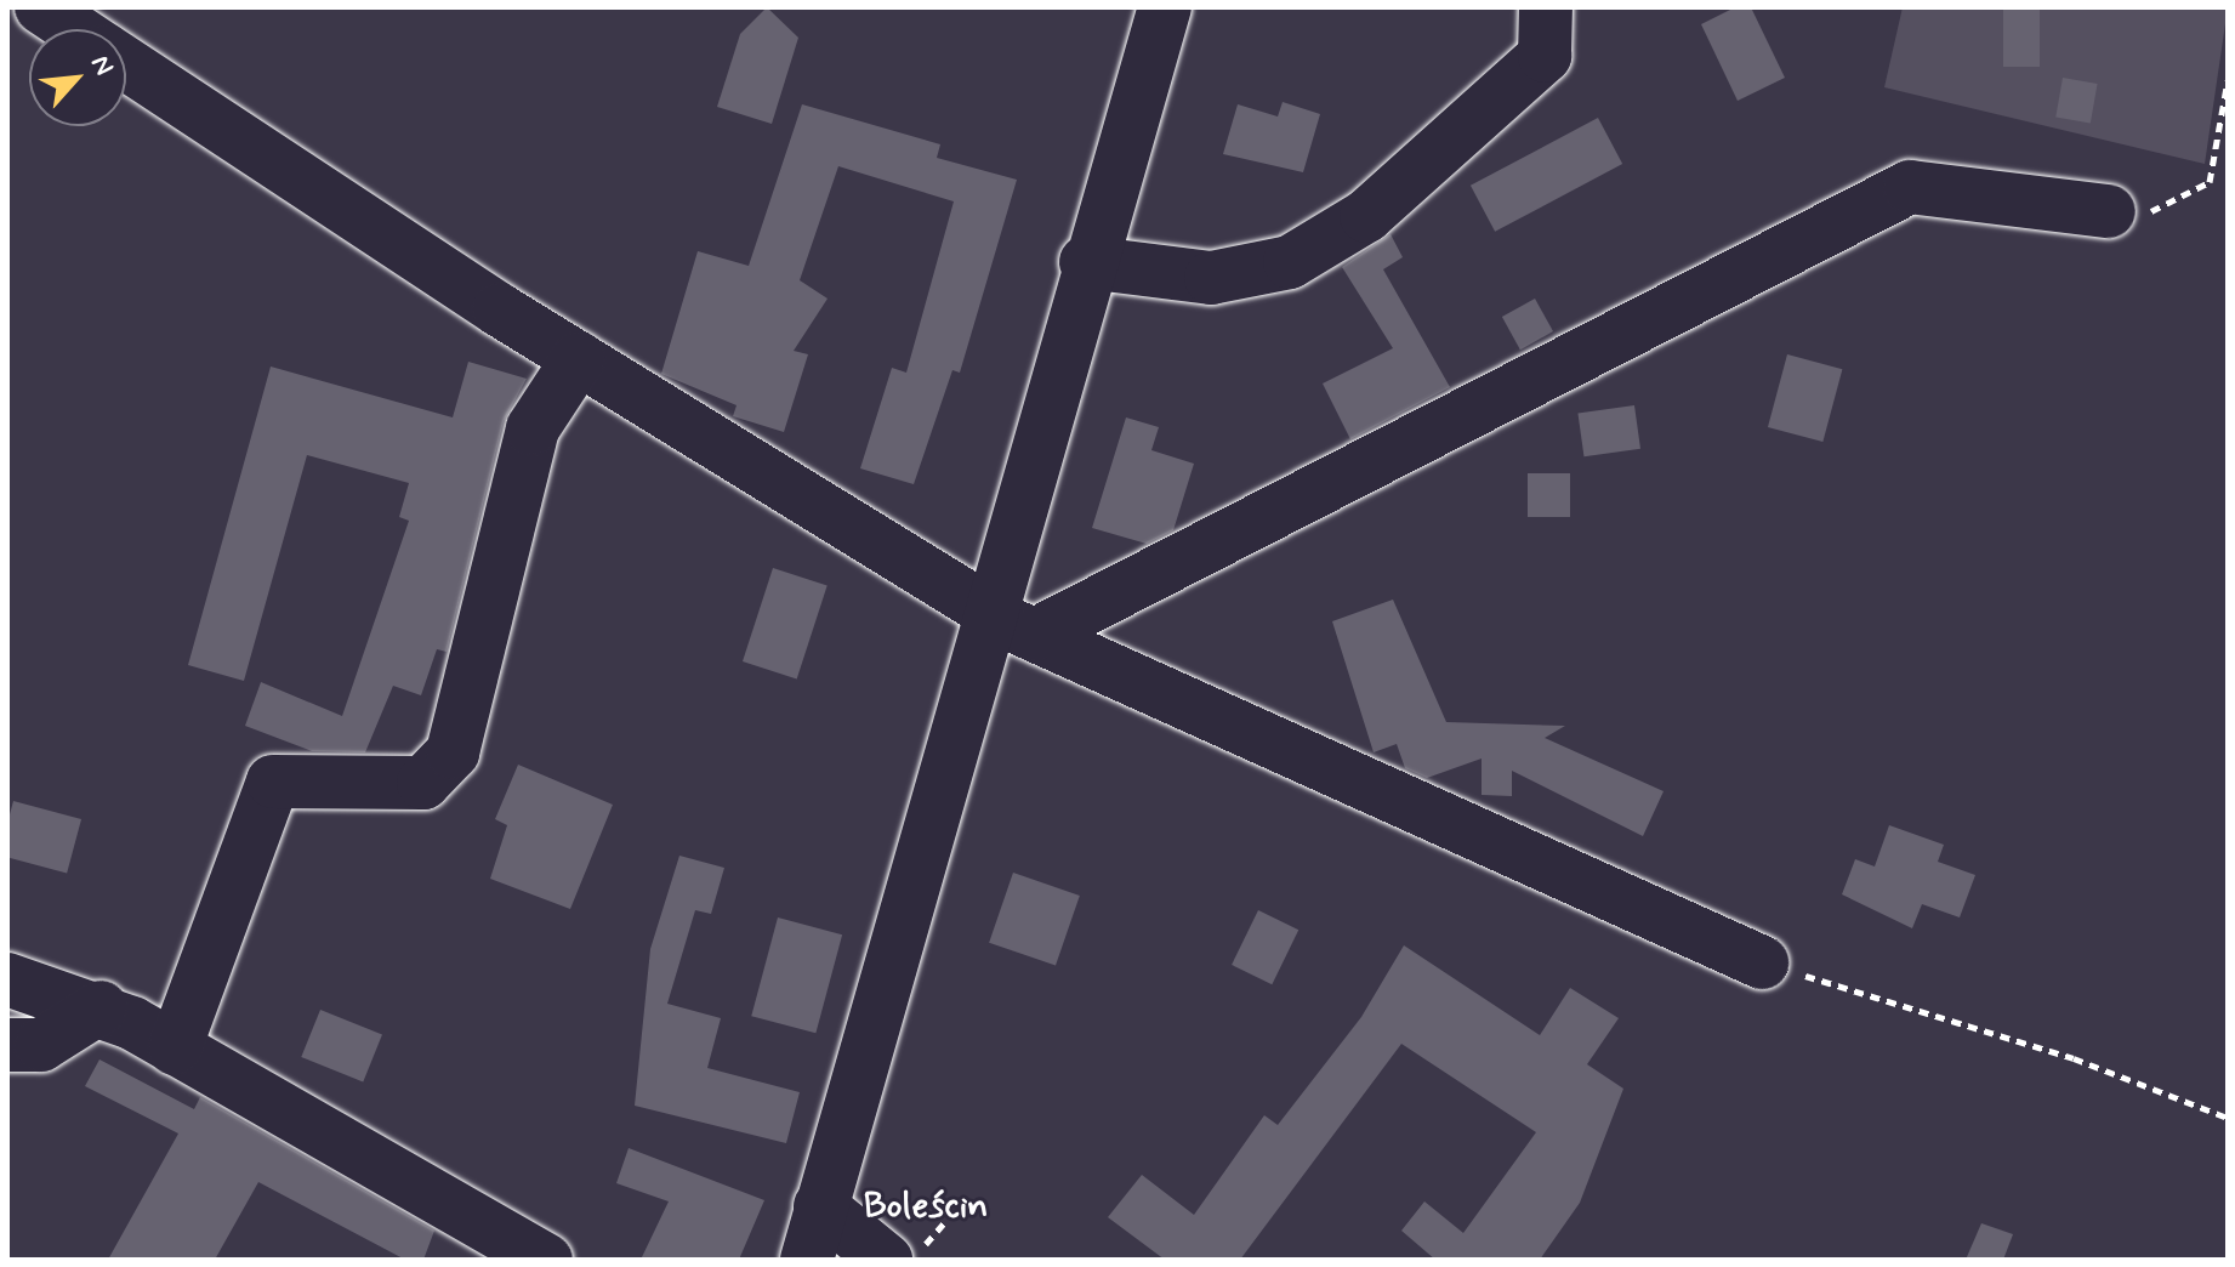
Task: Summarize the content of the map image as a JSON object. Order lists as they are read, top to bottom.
{
  "districts": ["Boleścin"],
  "north": "top right"
}
